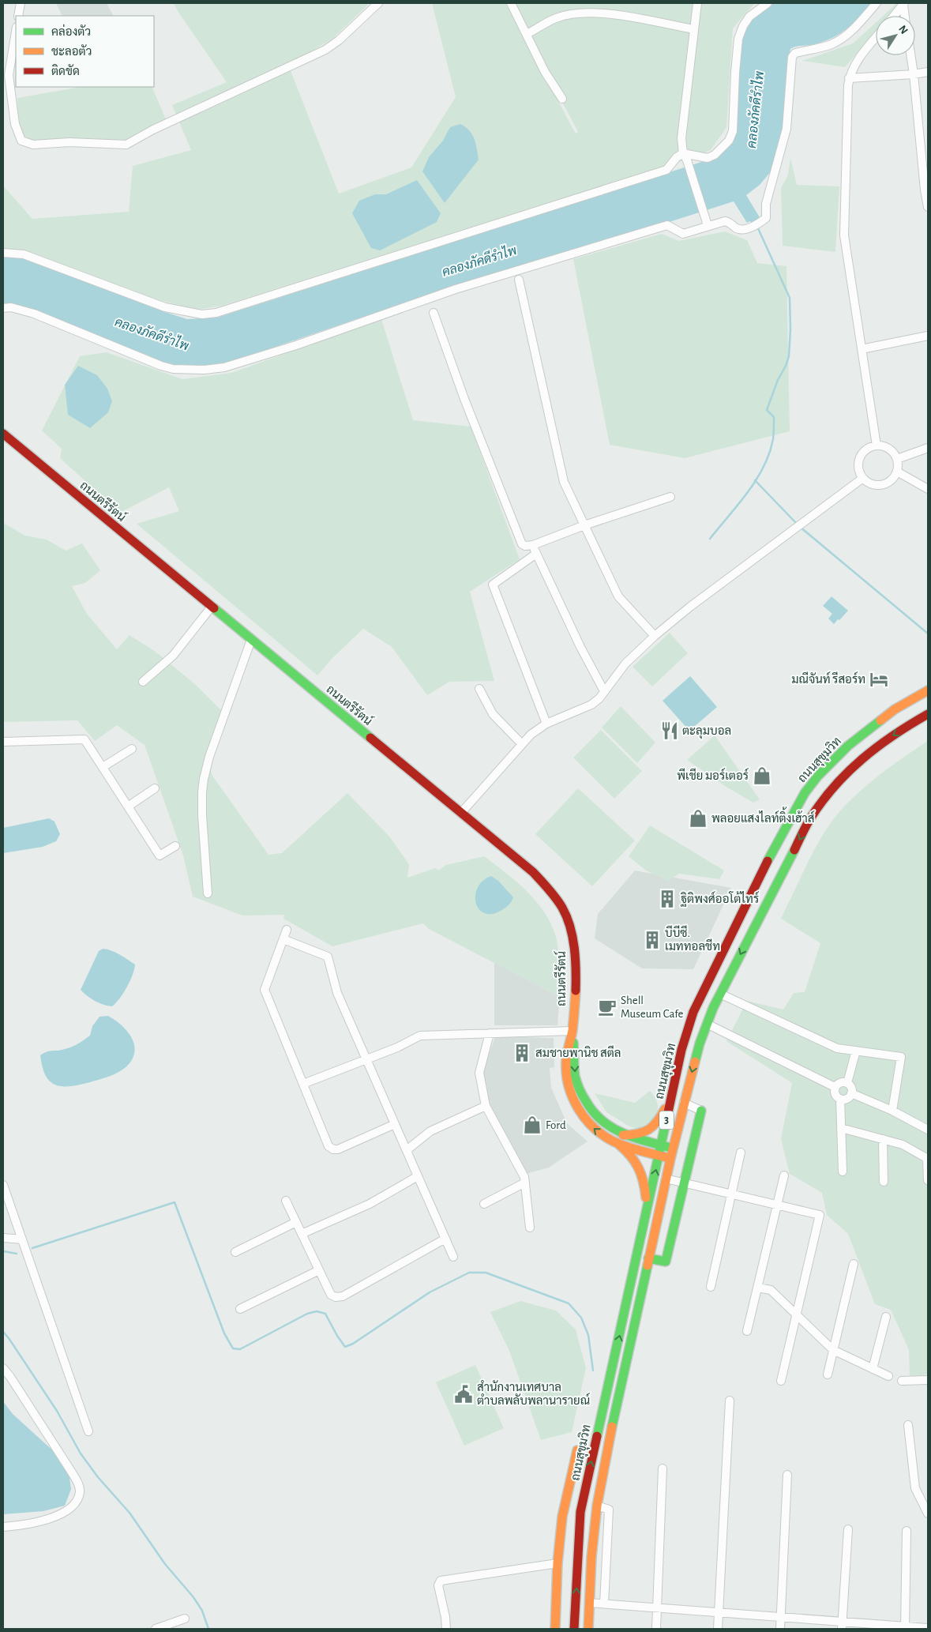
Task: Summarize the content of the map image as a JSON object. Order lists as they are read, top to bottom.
{
  "streets": {
    "main road": ["ถนนตรีรัตน์", "ถนนสุขุมวิท", "3"]
  },
  "crossings": [
    ["ถนนตรีรัตน์", "ถนนสุขุมวิท"]
  ],
  "water": ["คลองภัคดีรำไพ"],
  "places": {
    "hotel": ["มณีจันท์ รีสอร์ท"],
    "restaurant": ["ตะลุมบอล"],
    "shop": ["พีเชีย มอร์เตอร์", "พลอยแสงไลท์ติ้งเฮ้าส์", "Ford"],
    "building": ["ฐิติพงศ์ออโต้ไทร์", "บีบีซี. เมททอลชีท", "สมชายพานิช สตีล"],
    "cafe": ["Shell Museum Cafe"],
    "public building": ["สำนักงานเทศบาล ตำบลพลับพลานารายณ์"]
  },
  "legend": ["คล่องตัว", "ชะลอตัว", "ติดขัด"],
  "north": "top right"
}
